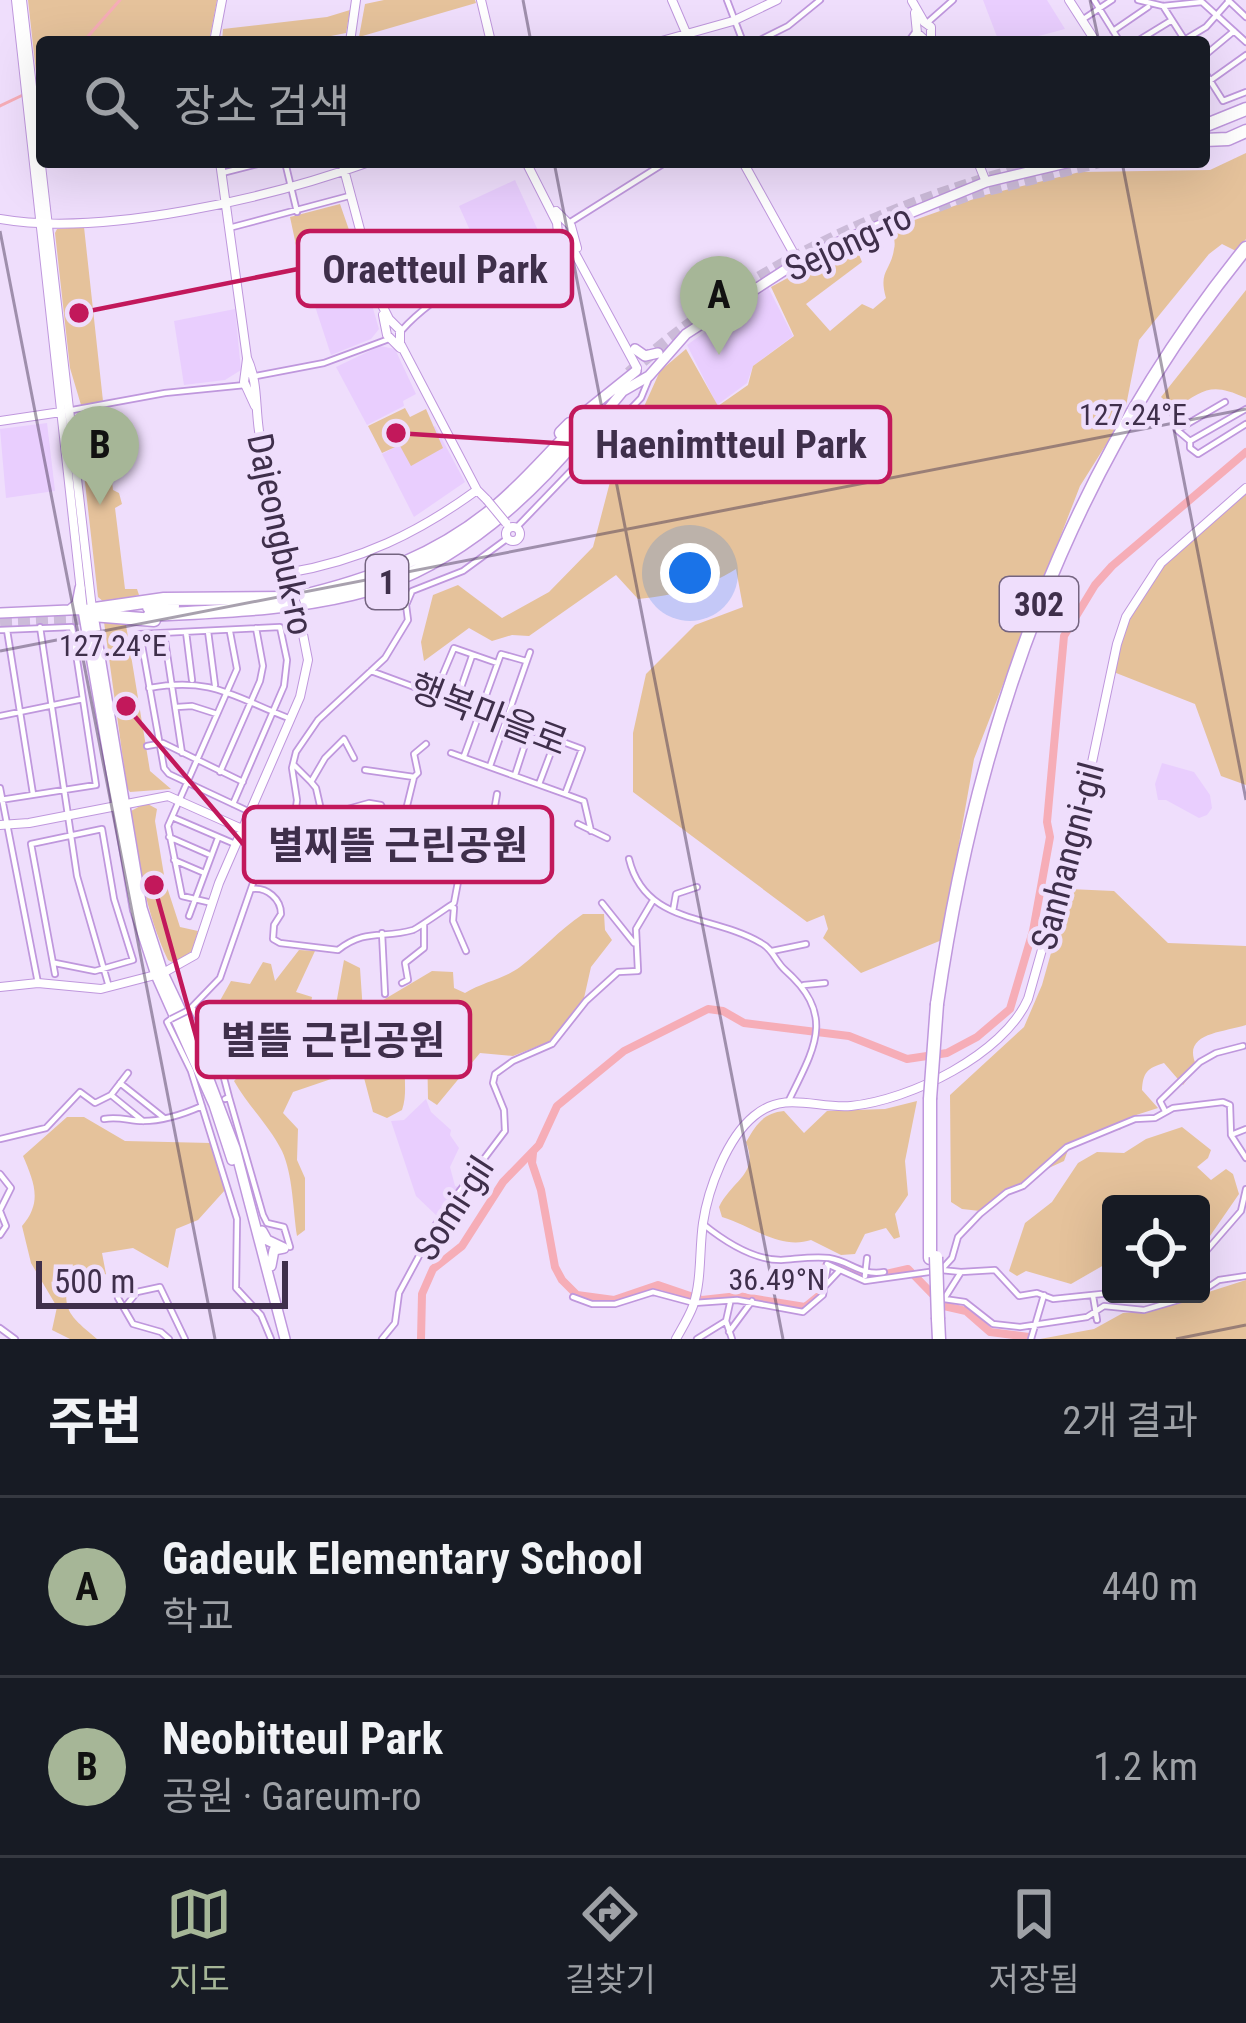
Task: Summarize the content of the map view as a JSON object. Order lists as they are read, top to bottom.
{
  "streets": {
    "highway": ["1", "302"],
    "main road": ["Sejong-ro"],
    "street": [
      "Dajeongbuk-ro",
      "행복마을로",
      "Sanhangni-gil",
      "Somi-gil"
    ]
  },
  "crossings": [
    ["Sejong-ro", "1"]
  ],
  "places": [
    "Oraetteul Park",
    "Haenimtteul Park",
    "별찌뜰 근린공원",
    "별뜰 근린공원"
  ],
  "scale_bar": "500 m",
  "page": {
    "search": "장소 검색",
    "pins": ["A", "B"],
    "scale": "500 m",
    "heading": ["주변", "2개 결과"],
    "list": [
      {
        "mark": "A",
        "name": "Gadeuk Elementary School",
        "note": "학교",
        "value": "440 m"
      },
      {
        "mark": "B",
        "name": "Neobitteul Park",
        "note": "공원 · Gareum-ro",
        "value": "1.2 km"
      }
    ],
    "nav": ["지도", "길찾기", "저장됨"]
  },
  "coordinates": ["127.24°E", "36.49°N"]
}
